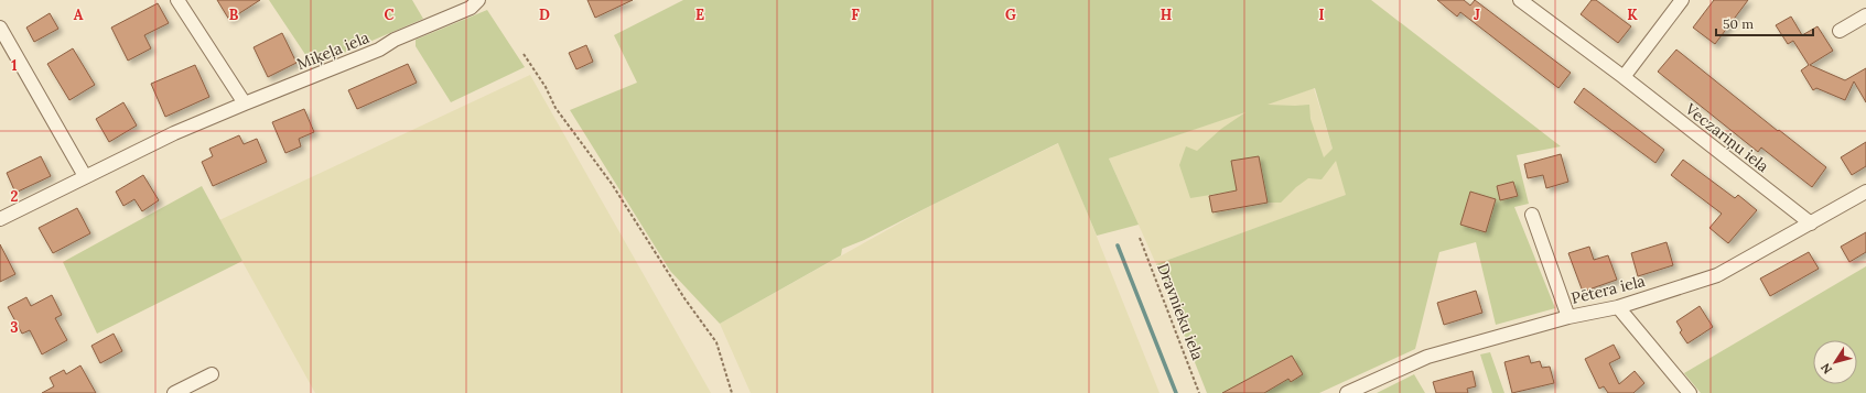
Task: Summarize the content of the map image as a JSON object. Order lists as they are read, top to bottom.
{
  "streets": {
    "street": ["Miķeļa iela", "Veczariņu iela", "Pētera iela"],
    "path": ["Dravnieku iela"]
  },
  "crossings": [
    ["Veczariņu iela", "Pētera iela"]
  ],
  "scale_bar": "50 m",
  "north": "bottom left",
  "grid": {
    "columns": [
      "A",
      "B",
      "C",
      "D",
      "E",
      "F",
      "G",
      "H",
      "I",
      "J",
      "K"
    ],
    "rows": ["1", "2", "3"]
  }
}
